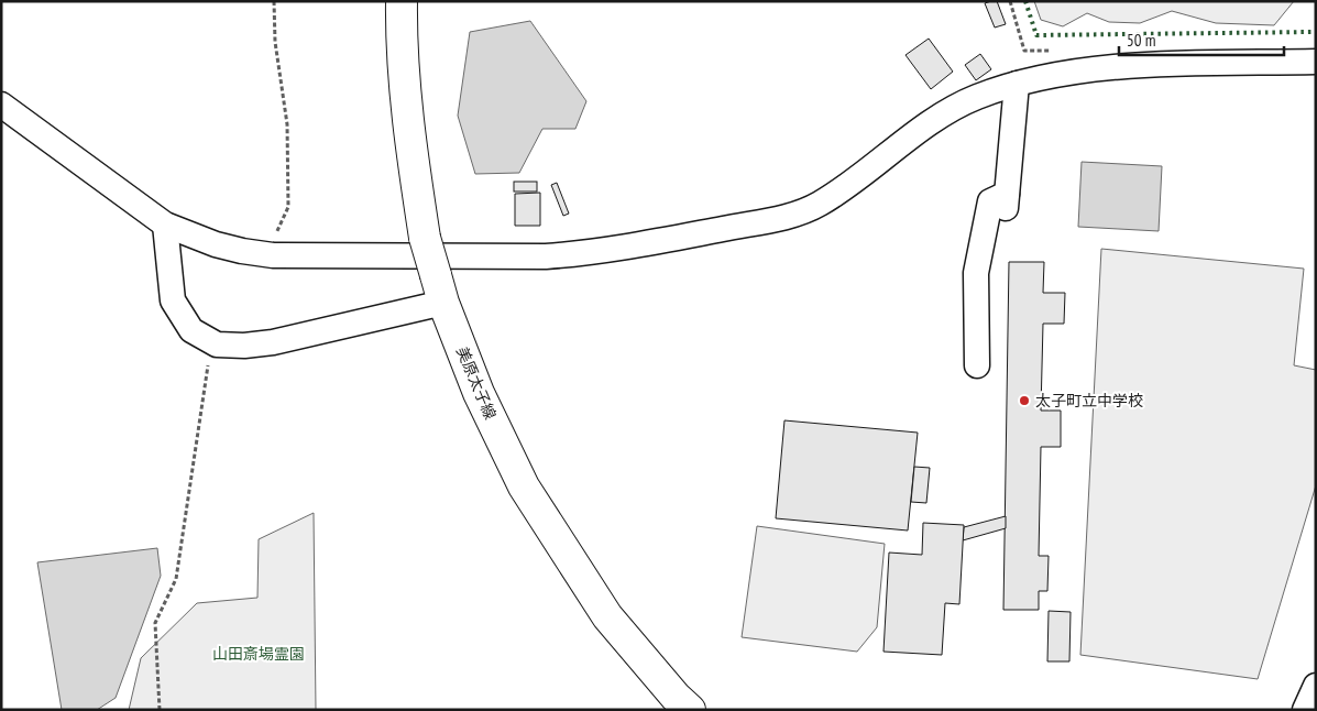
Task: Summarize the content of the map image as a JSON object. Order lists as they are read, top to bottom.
{
  "streets": {
    "main road": ["美原太子線"]
  },
  "parks": ["山田斎場霊園"],
  "places": ["太子町立中学校"],
  "scale_bar": "50 m"
}
